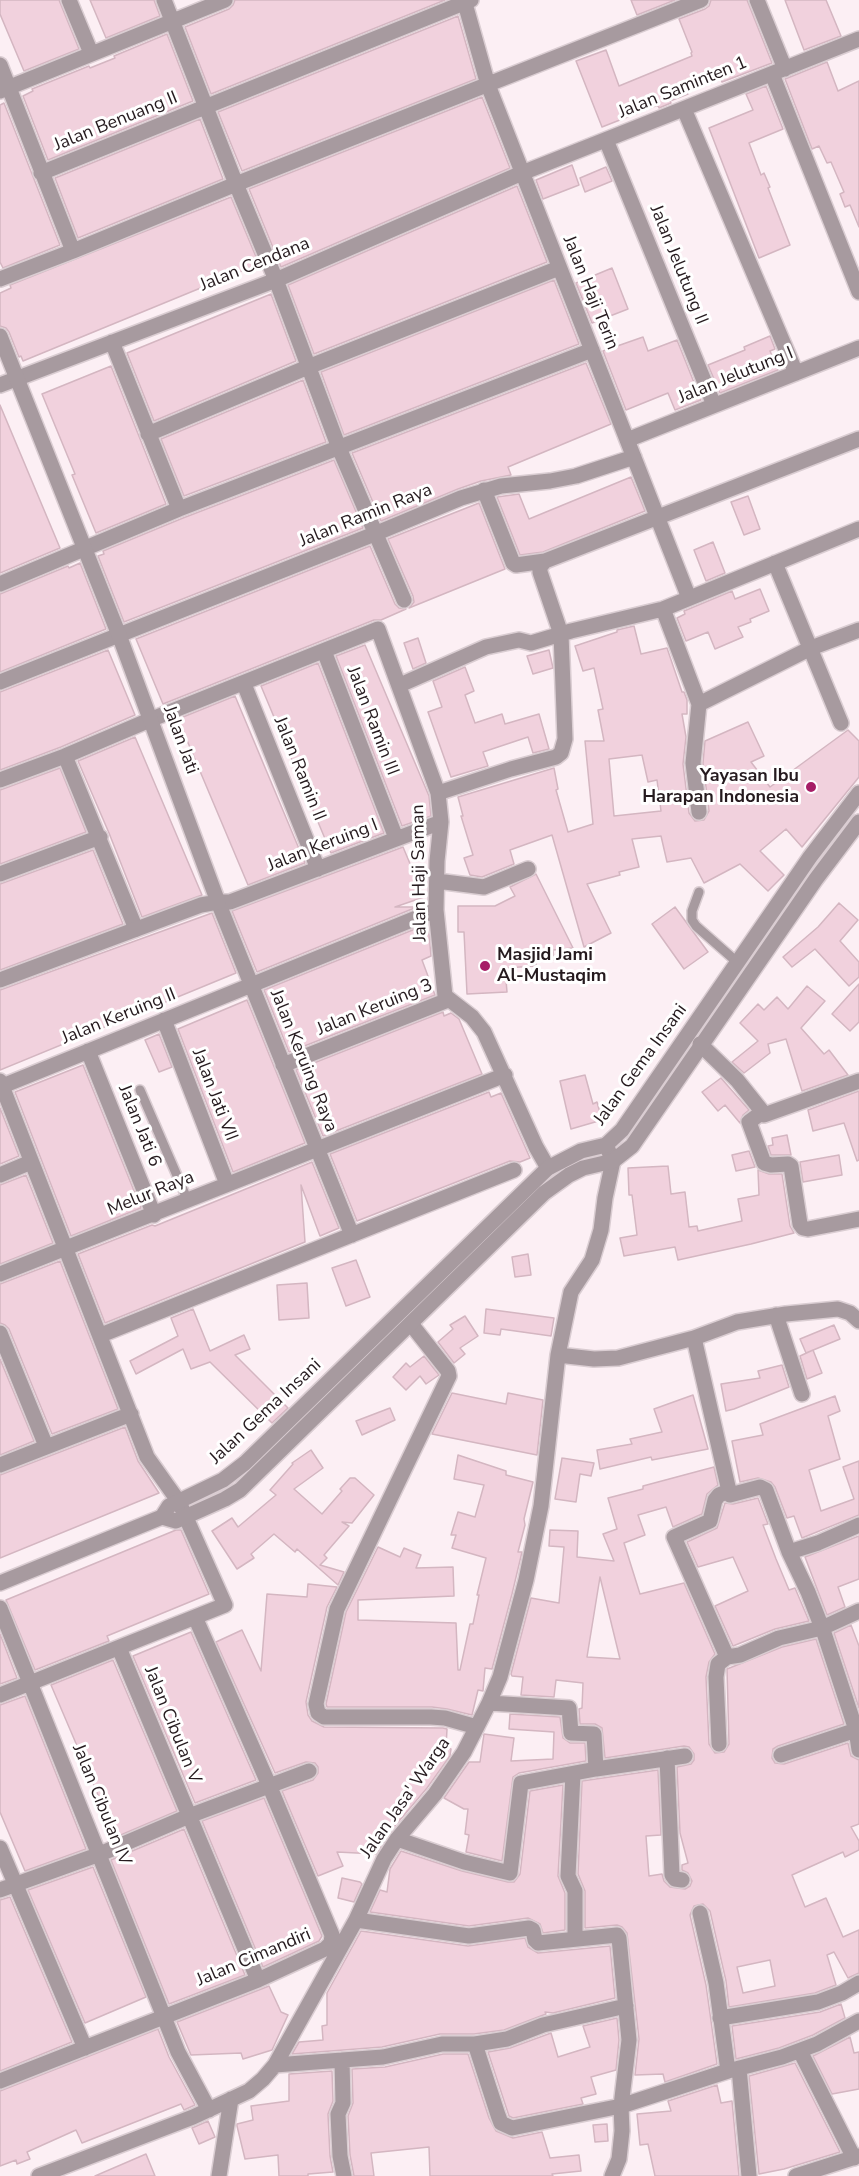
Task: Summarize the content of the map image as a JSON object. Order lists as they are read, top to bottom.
{
  "streets": {
    "street": [
      "Jalan Saminten 1",
      "Jalan Benuang II",
      "Jalan Cendana",
      "Jalan Jelutung II",
      "Jalan Haji Terin",
      "Jalan Jelutung I",
      "Jalan Ramin Raya",
      "Jalan Ramin III",
      "Jalan Jati",
      "Jalan Ramin II",
      "Jalan Keruing I",
      "Jalan Haji Saman",
      "Jalan Keruing 3",
      "Jalan Keruing II",
      "Jalan Keruing Raya",
      "Jalan Gema Insani",
      "Jalan Jati VII",
      "Jalan Jati 6",
      "Melur Raya",
      "Jalan Cibulan V",
      "Jalan Jasa' Warga",
      "Jalan Cibulan IV",
      "Jalan Cimandiri"
    ]
  },
  "crossings": [
    ["Jalan Saminten 1", "Jalan Cendana"],
    ["Jalan Saminten 1", "Jalan Jelutung II"],
    ["Jalan Saminten 1", "Jalan Haji Terin"],
    ["Jalan Benuang II", "Jalan Haji Terin"],
    ["Jalan Cendana", "Jalan Haji Terin"],
    ["Jalan Cendana", "Jalan Jati"],
    ["Jalan Jelutung II", "Jalan Jelutung I"],
    ["Jalan Haji Terin", "Jalan Jelutung I"],
    ["Jalan Haji Terin", "Jalan Ramin Raya"],
    ["Jalan Ramin Raya", "Jalan Jati"],
    ["Jalan Ramin III", "Jalan Keruing I"],
    ["Jalan Ramin III", "Jalan Haji Saman"],
    ["Jalan Jati", "Jalan Keruing I"],
    ["Jalan Jati", "Jalan Keruing Raya"],
    ["Jalan Ramin II", "Jalan Keruing I"],
    ["Jalan Keruing I", "Jalan Haji Saman"],
    ["Jalan Keruing I", "Jalan Keruing Raya"],
    ["Jalan Haji Saman", "Jalan Keruing 3"],
    ["Jalan Haji Saman", "Jalan Keruing II"],
    ["Jalan Keruing 3", "Jalan Keruing Raya"],
    ["Jalan Keruing II", "Jalan Keruing Raya"],
    ["Jalan Keruing II", "Jalan Jati VII"],
    ["Jalan Keruing II", "Jalan Jati 6"],
    ["Jalan Keruing Raya", "Melur Raya"],
    ["Jalan Gema Insani", "Jalan Jasa' Warga"],
    ["Jalan Jati VII", "Melur Raya"],
    ["Jalan Jati 6", "Melur Raya"],
    ["Jalan Cibulan V", "Jalan Cimandiri"],
    ["Jalan Jasa' Warga", "Jalan Cibulan IV"],
    ["Jalan Cibulan IV", "Jalan Cimandiri"]
  ],
  "places": ["Yayasan Ibu Harapan Indonesia", "Masjid Jami Al-Mustaqim"]
}
